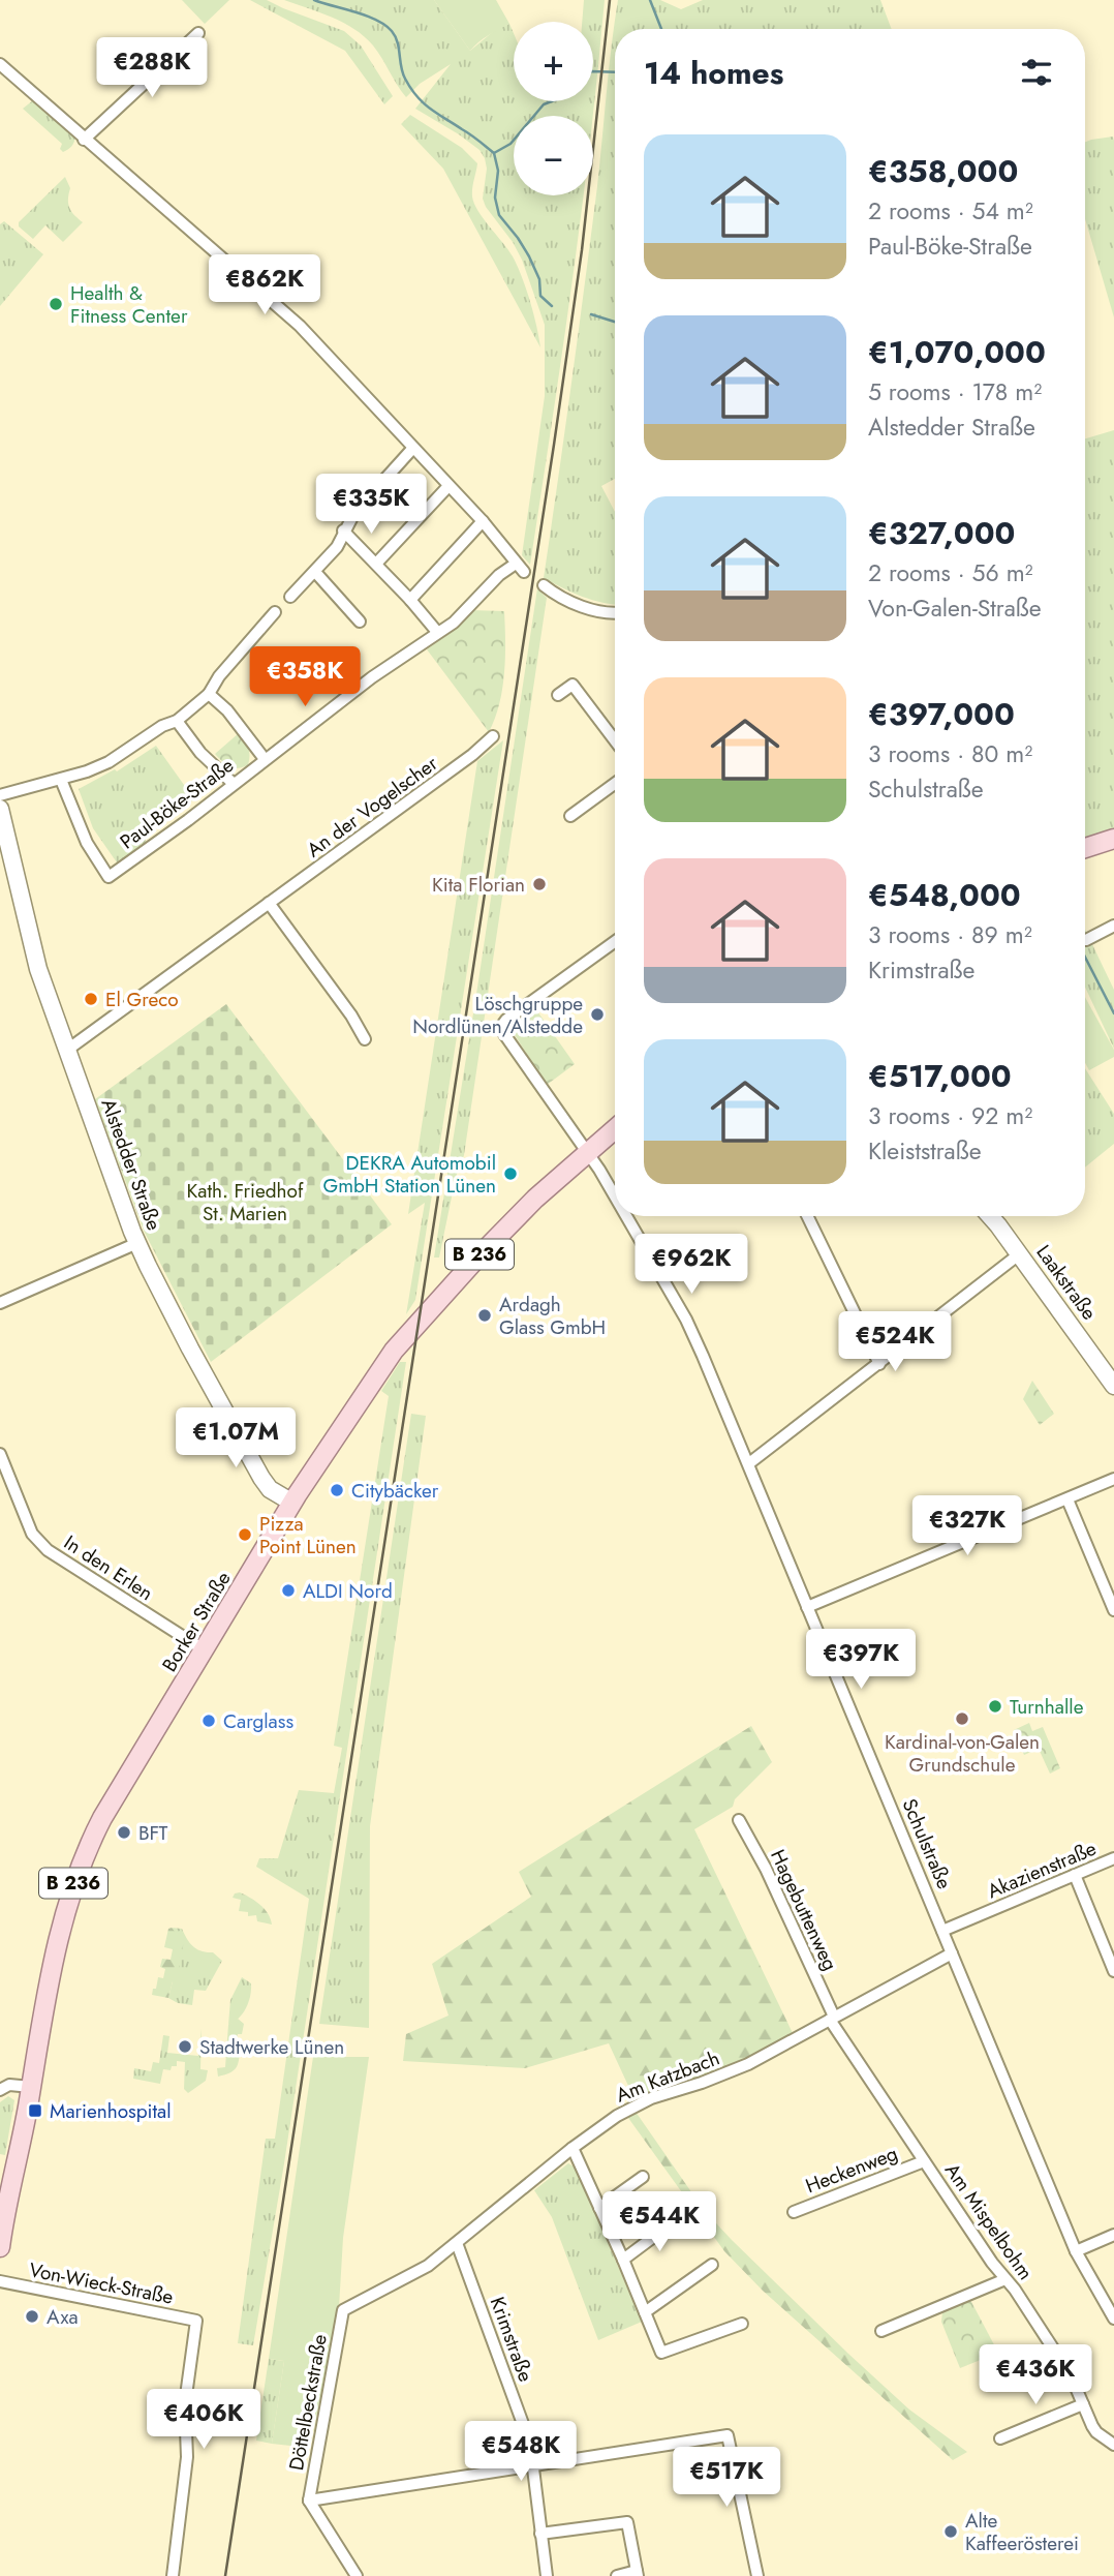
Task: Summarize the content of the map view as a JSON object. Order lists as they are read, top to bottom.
{
  "streets": {
    "main road": ["B 236", "Borker Straße"],
    "street": [
      "Paul-Böke-Straße",
      "An der Vogelscher",
      "Alstedder Straße",
      "Laakstraße",
      "In den Erlen",
      "Schulstraße",
      "Akazienstraße",
      "Hagebuttenweg",
      "Am Katzbach",
      "Heckenweg",
      "Am Mispelbohm",
      "Von-Wieck-Straße",
      "Krimstraße",
      "Döttelbeckstraße"
    ]
  },
  "crossings": [
    ["An der Vogelscher", "Alstedder Straße"],
    ["Alstedder Straße", "Borker Straße"],
    ["In den Erlen", "Borker Straße"],
    ["Borker Straße", "Schulstraße"],
    ["Schulstraße", "Akazienstraße"],
    ["Schulstraße", "Am Katzbach"],
    ["Hagebuttenweg", "Am Katzbach"],
    ["Hagebuttenweg", "Am Mispelbohm"],
    ["Am Katzbach", "Am Mispelbohm"],
    ["Am Katzbach", "Krimstraße"],
    ["Am Katzbach", "Döttelbeckstraße"],
    ["Heckenweg", "Am Mispelbohm"]
  ],
  "parks": ["Kath. Friedhof St. Marien"],
  "places": {
    "other": [
      "Health & Fitness Center",
      "Kita Florian",
      "El Greco",
      "Löschgruppe Nordlünen/Alstedde",
      "DEKRA Automobil GmbH Station Lünen",
      "Ardagh Glass GmbH",
      "Citybäcker",
      "Pizza Point Lünen",
      "ALDI Nord",
      "Turnhalle",
      "Kardinal-von-Galen Grundschule",
      "Carglass",
      "BFT",
      "Stadtwerke Lünen",
      "Axa",
      "Alte Kaffeerösterei"
    ],
    "transit": ["Marienhospital"]
  },
  "page": {
    "map_buttons": ["+", "−"],
    "heading": "14 homes",
    "price": [
      "€288K",
      "€862K",
      "€335K",
      "€358K",
      "€962K",
      "€524K",
      "€1.07M",
      "€327K",
      "€397K",
      "€544K",
      "€436K",
      "€406K",
      "€548K",
      "€517K"
    ],
    "list": [
      {
        "name": "€358,000",
        "note": "2 rooms · 54 m² · Paul-Böke-Straße"
      },
      {
        "name": "€1,070,000",
        "note": "5 rooms · 178 m² · Alstedder Straße"
      },
      {
        "name": "€327,000",
        "note": "2 rooms · 56 m² · Von-Galen-Straße"
      },
      {
        "name": "€397,000",
        "note": "3 rooms · 80 m² · Schulstraße"
      },
      {
        "name": "€548,000",
        "note": "3 rooms · 89 m² · Krimstraße"
      },
      {
        "name": "€517,000",
        "note": "3 rooms · 92 m² · Kleiststraße"
      }
    ]
  }
}
